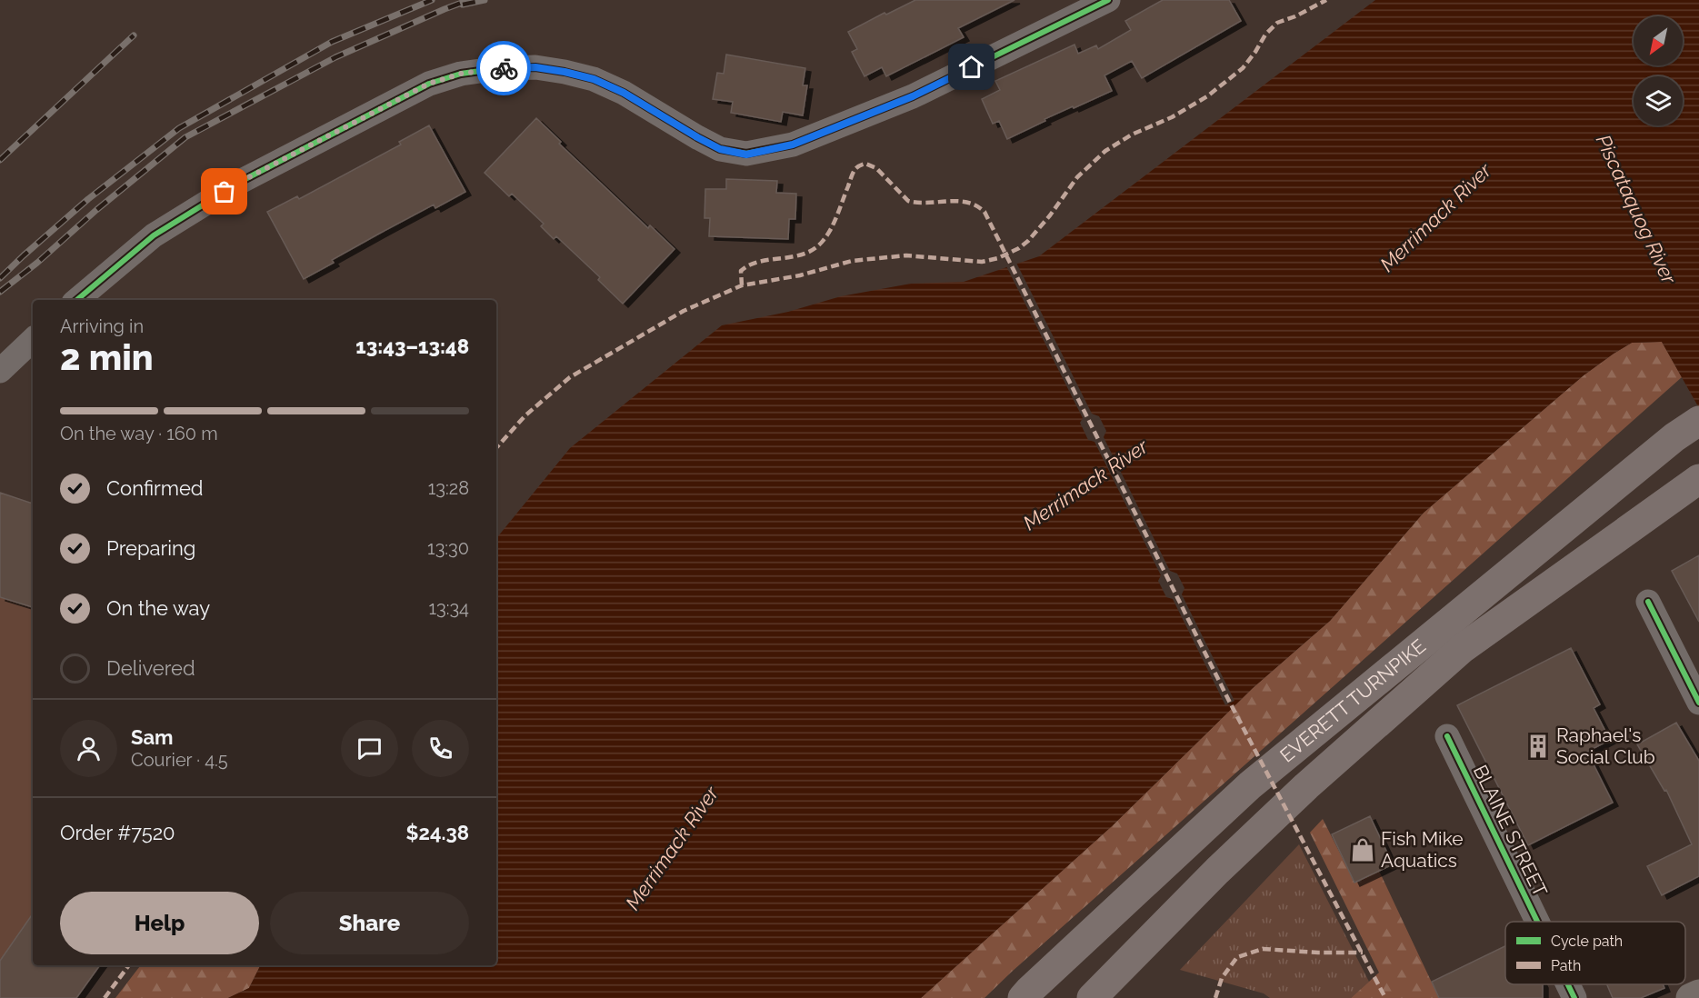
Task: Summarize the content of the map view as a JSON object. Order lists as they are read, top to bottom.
{
  "streets": {
    "highway": ["EVERETT TURNPIKE"],
    "street": ["BLAINE STREET"]
  },
  "water": ["Piscataquog River", "Merrimack River"],
  "places": {
    "building": ["Raphael's Social Club"],
    "shop": ["Fish Mike Aquatics"]
  },
  "legend": ["Cycle path", "Path"],
  "north": "bottom left",
  "page": {
    "heading": ["2 min", "Arriving in", "13:43–13:48"],
    "panel": [
      "Sam",
      "Courier · 4.5",
      "Order #7520",
      "$24.38"
    ],
    "bar": "On the way · 160 m",
    "list": [
      ["Confirmed", "13:28"],
      ["Preparing", "13:30"],
      ["On the way", "13:34"],
      "Delivered"
    ],
    "buttons": ["Help", "Share"]
  }
}
